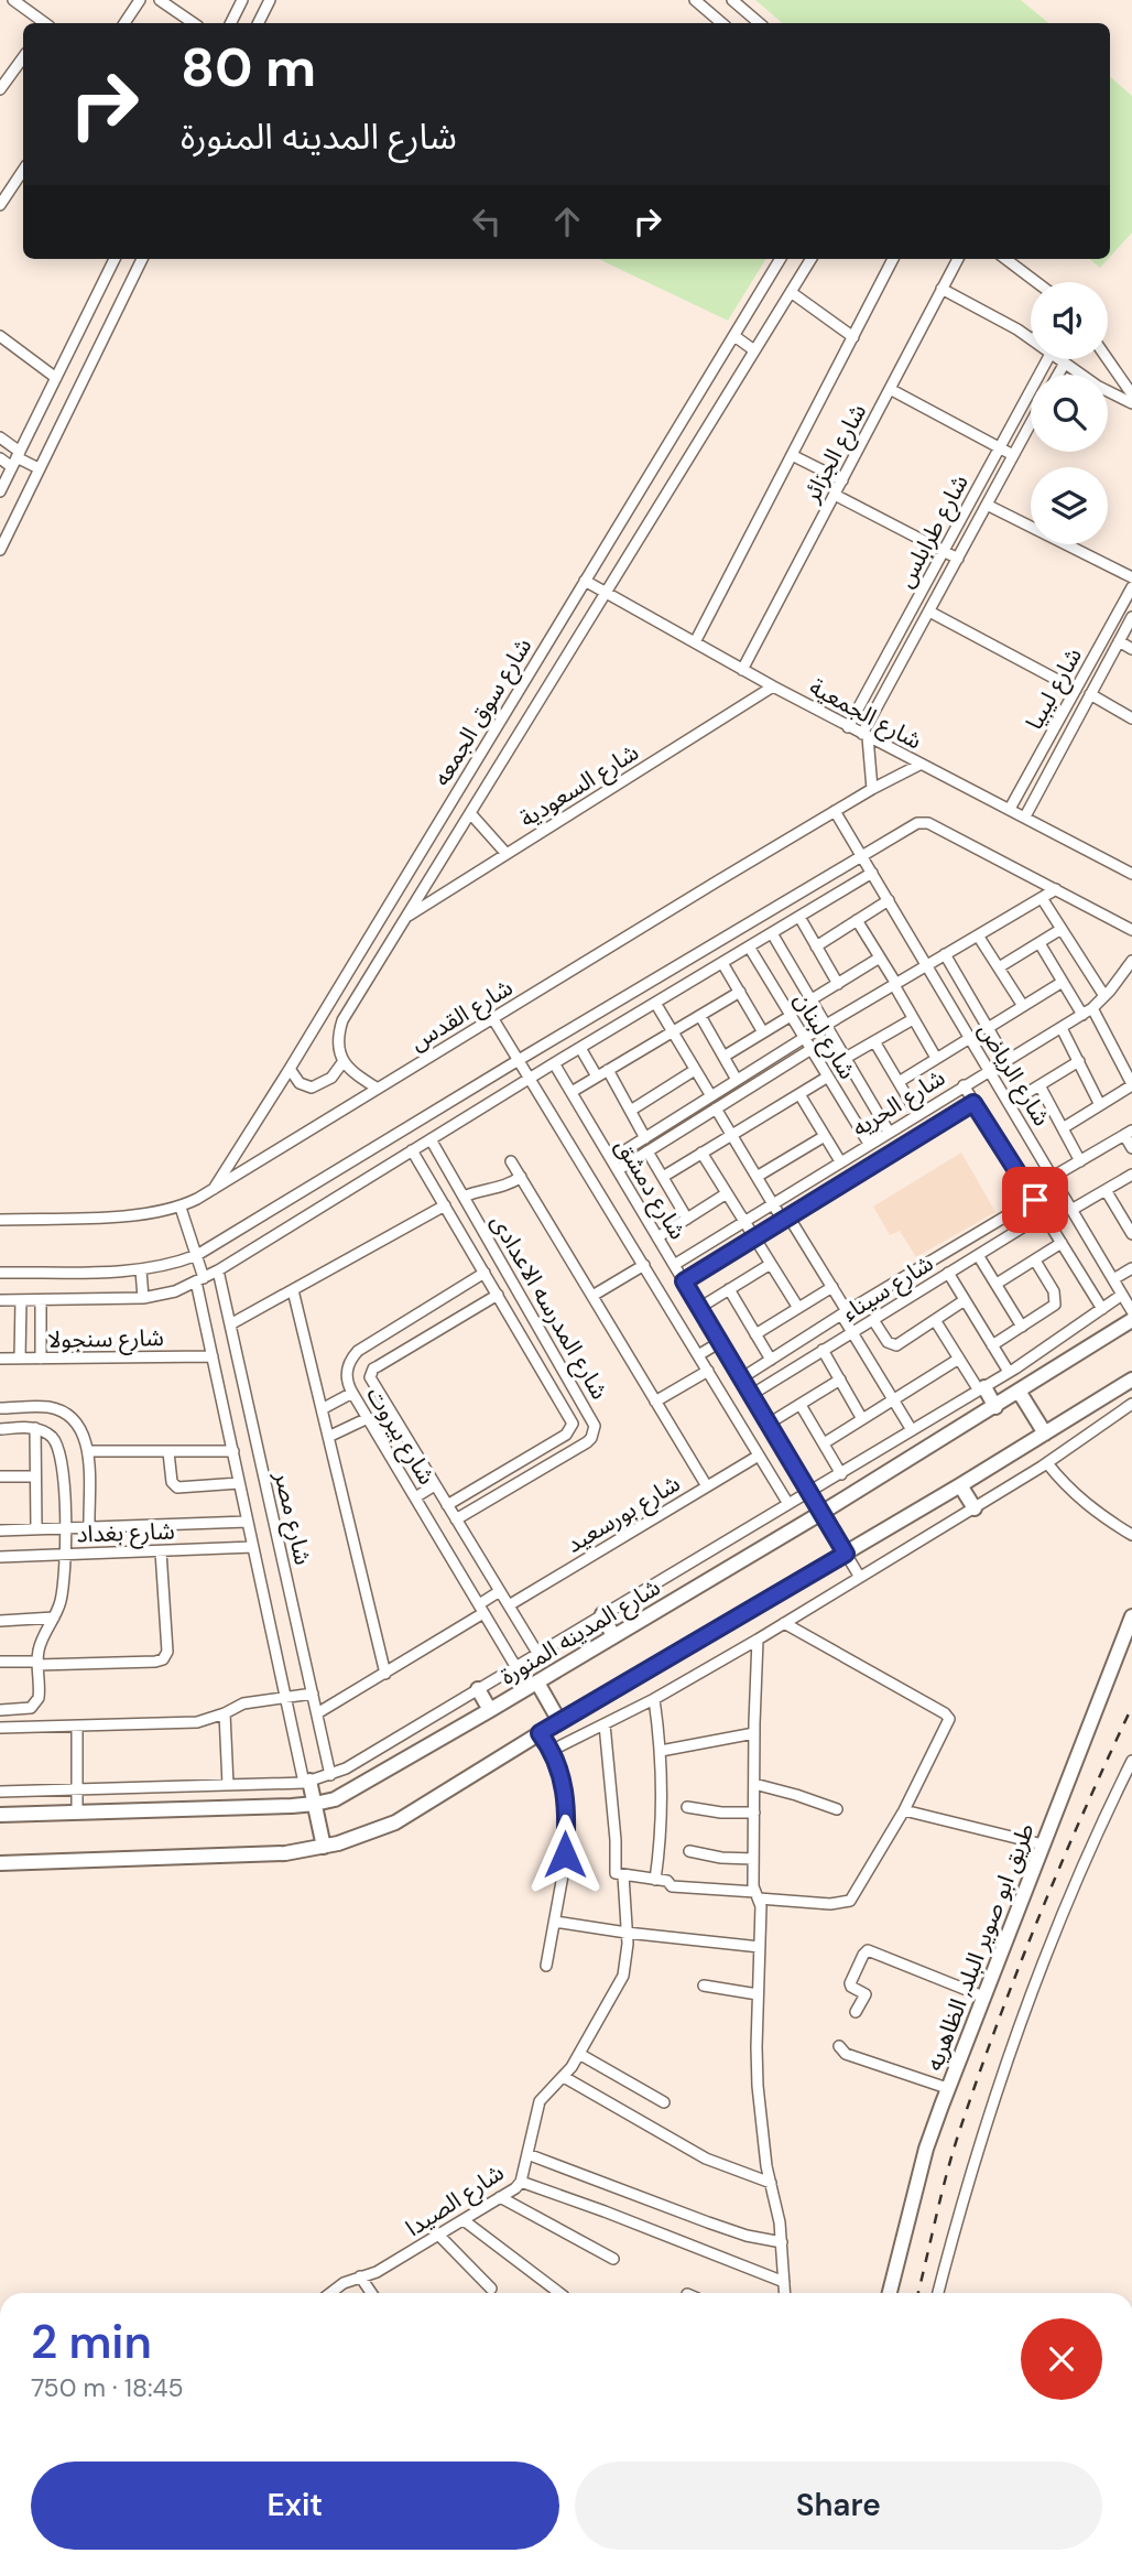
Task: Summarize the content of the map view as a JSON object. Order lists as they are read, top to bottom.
{
  "streets": {
    "main road": ["شارع المدينه المنورة", "طريق ابو صوير البلد, الظاهريه"],
    "street": [
      "شارع الجزائر",
      "شارع طرابلس",
      "شارع ليبيا",
      "شارع سوق الجمعه",
      "شارع الجمعية",
      "شارع السعودية",
      "شارع القدس",
      "شارع لبنان",
      "شارع الرياض",
      "شارع الحريه",
      "شارع دمشق",
      "شارع سيناء",
      "شارع المدرسه الاعدادى",
      "شارع سنجولا",
      "شارع بيروت",
      "شارع بورسعيد",
      "شارع مصر",
      "شارع بغداد",
      "شارع الصيدا"
    ]
  },
  "crossings": [
    ["شارع الجزائر", "شارع الجمعية"],
    ["شارع طرابلس", "شارع الجمعية"],
    ["شارع ليبيا", "شارع الجمعية"],
    ["شارع سوق الجمعه", "شارع الجمعية"],
    ["شارع سوق الجمعه", "شارع السعودية"],
    ["شارع سوق الجمعه", "شارع القدس"],
    ["شارع الجمعية", "شارع السعودية"],
    ["شارع الجمعية", "شارع القدس"],
    ["شارع القدس", "شارع الرياض"],
    ["شارع القدس", "شارع دمشق"],
    ["شارع القدس", "شارع مصر"],
    ["شارع لبنان", "شارع الحريه"],
    ["شارع الرياض", "شارع الحريه"],
    ["شارع الرياض", "شارع سيناء"],
    ["شارع الحريه", "شارع دمشق"],
    ["شارع دمشق", "شارع سيناء"],
    ["شارع دمشق", "شارع بورسعيد"],
    ["شارع دمشق", "شارع المدينه المنورة"],
    ["شارع المدرسه الاعدادى", "شارع بيروت"],
    ["شارع سنجولا", "شارع مصر"],
    ["شارع بيروت", "شارع بورسعيد"],
    ["شارع مصر", "شارع بغداد"]
  ],
  "page": {
    "turn": ["80 m", "شارع المدينه المنورة"],
    "heading": ["2 min", "750 m · 18:45"],
    "buttons": ["Exit", "Share"]
  }
}
